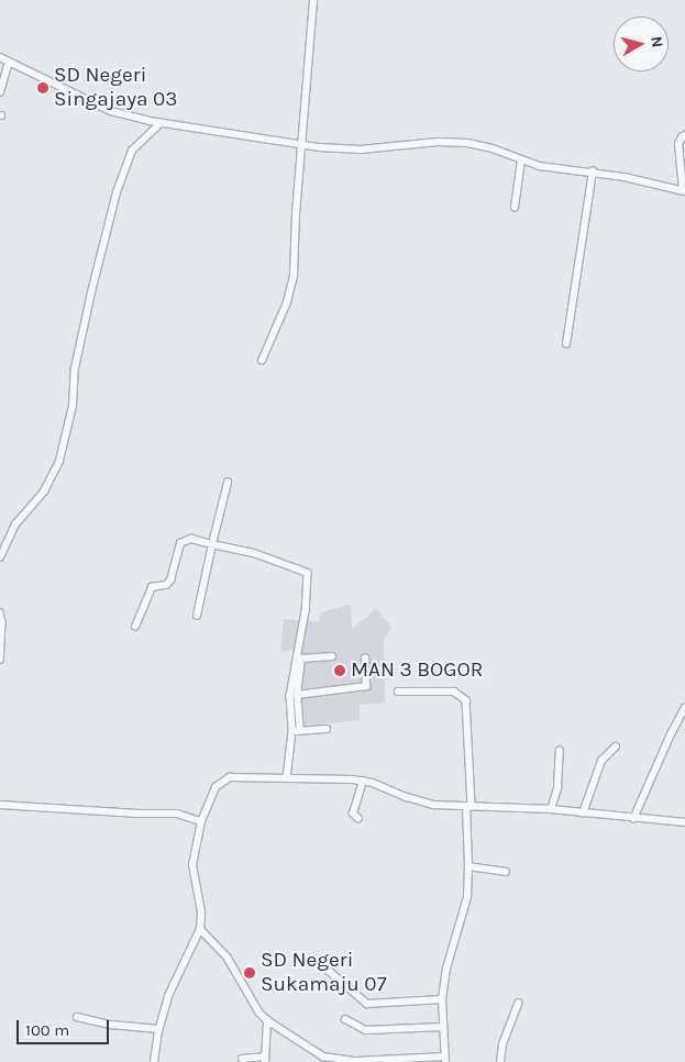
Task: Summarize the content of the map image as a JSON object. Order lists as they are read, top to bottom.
{
  "places": ["SD Negeri Singajaya 03", "MAN 3 BOGOR", "SD Negeri Sukamaju 07"],
  "scale_bar": "100 m",
  "north": "right"
}
